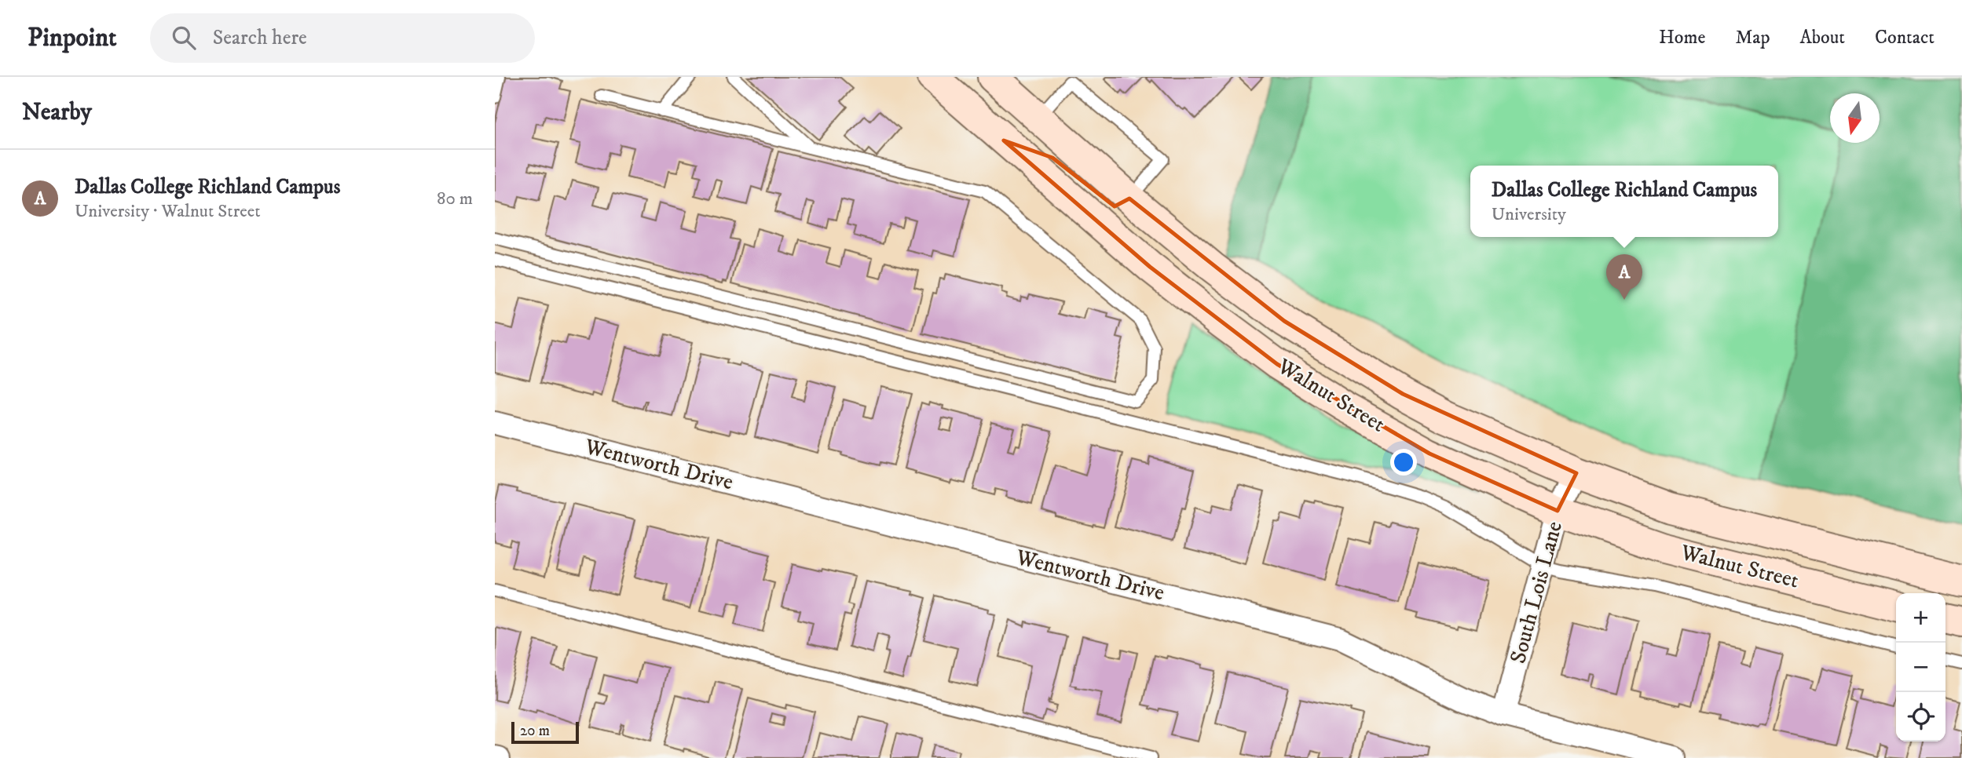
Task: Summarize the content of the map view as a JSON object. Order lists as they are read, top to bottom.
{
  "streets": {
    "main road": ["Walnut Street"],
    "street": ["Wentworth Drive", "South Lois Lane"]
  },
  "crossings": [
    ["Walnut Street", "South Lois Lane"],
    ["Wentworth Drive", "South Lois Lane"]
  ],
  "scale_bar": "20 m",
  "north": "bottom",
  "page": {
    "header": "Pinpoint",
    "search": "Search here",
    "nav": [
      "Home",
      "Map",
      "About",
      "Contact"
    ],
    "heading": "Nearby",
    "list": [
      {
        "mark": "A",
        "name": "Dallas College Richland Campus",
        "note": "University · Walnut Street",
        "value": "80 m"
      }
    ],
    "popup": ["Dallas College Richland Campus", "University"],
    "pins": "A",
    "map_buttons": ["+", "−"],
    "scale": "20 m"
  }
}
